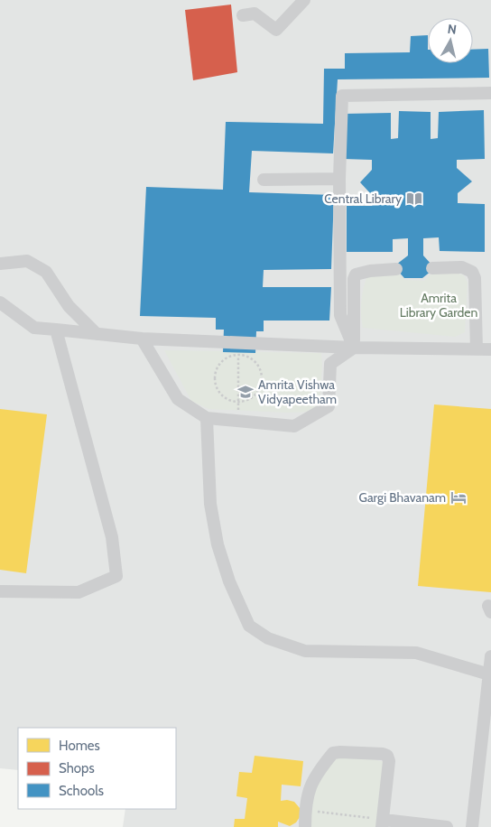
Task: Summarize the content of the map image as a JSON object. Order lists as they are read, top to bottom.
{
  "parks": ["Amrita Library Garden"],
  "places": {
    "library": ["Central Library"],
    "school or university": ["Amrita Vishwa Vidyapeetham"],
    "hotel": ["Gargi Bhavanam"]
  },
  "legend": ["Homes", "Shops", "Schools"],
  "north": "top"
}
